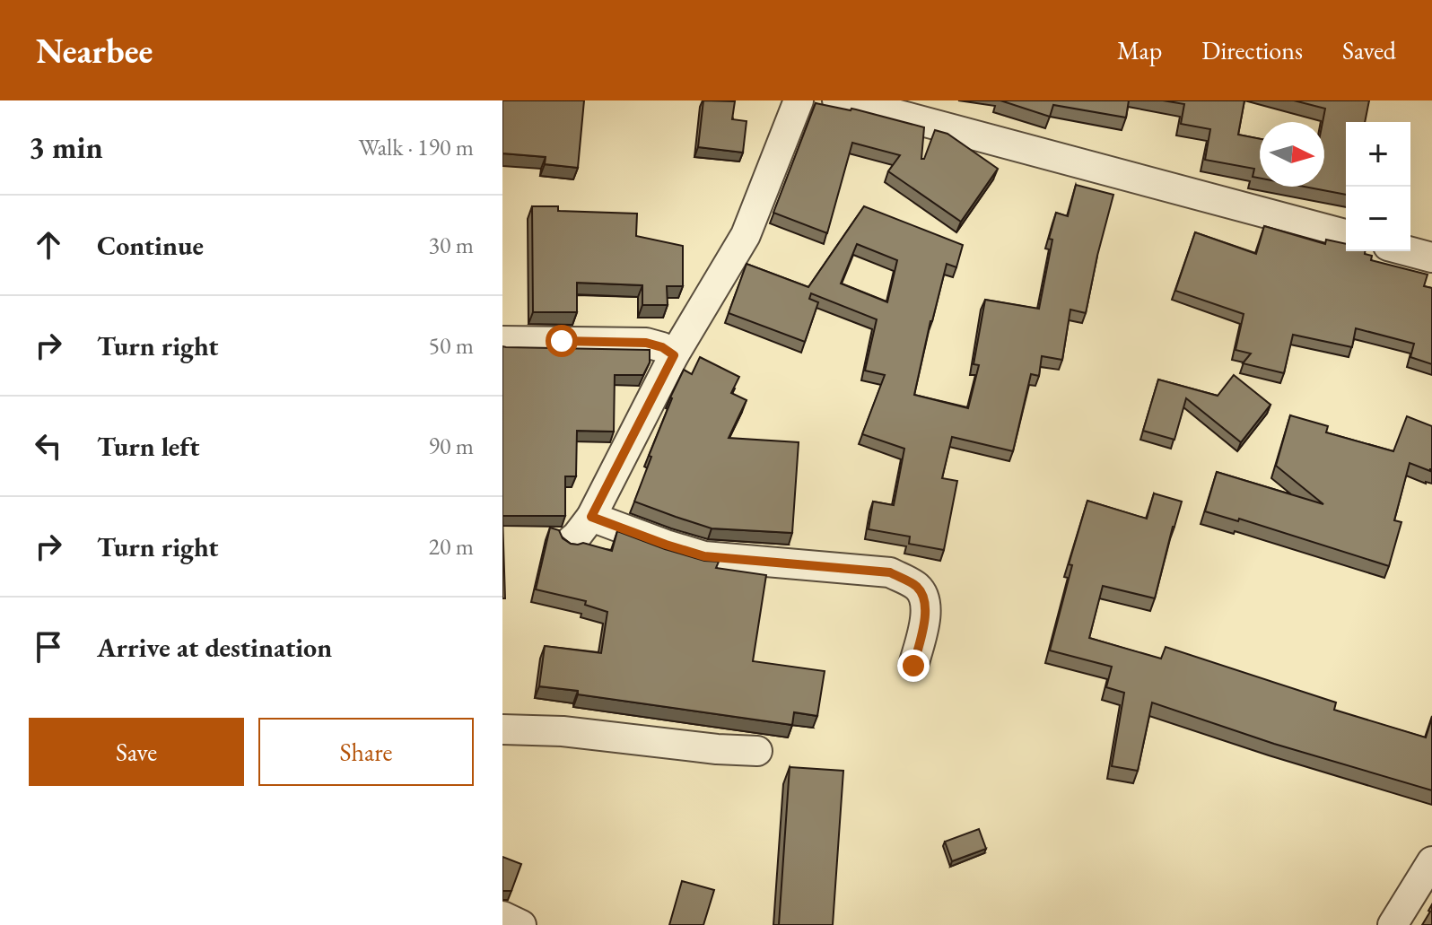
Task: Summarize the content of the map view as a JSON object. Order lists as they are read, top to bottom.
{
  "north": "right",
  "page": {
    "header": "Nearbee",
    "nav": ["Map", "Directions", "Saved"],
    "heading": ["3 min", "Walk · 190 m"],
    "map_buttons": ["+", "−"],
    "list": [
      ["Continue", "30 m"],
      ["Turn right", "50 m"],
      ["Turn left", "90 m"],
      ["Turn right", "20 m"],
      "Arrive at destination"
    ],
    "buttons": ["Save", "Share"]
  }
}
